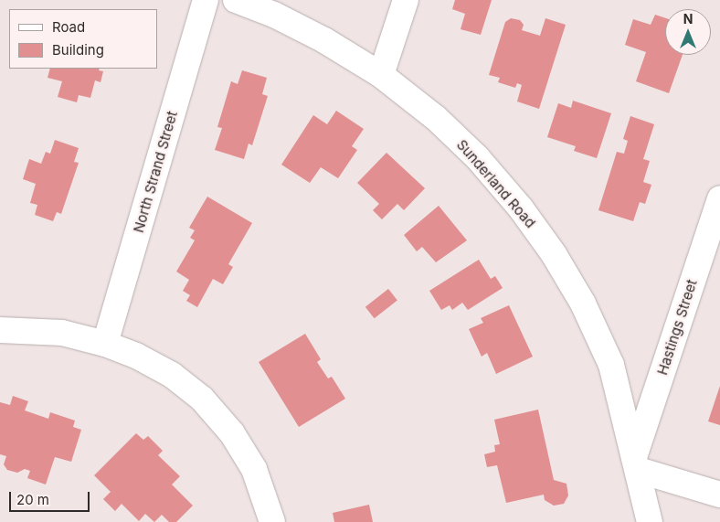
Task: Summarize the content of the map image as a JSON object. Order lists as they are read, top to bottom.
{
  "streets": {
    "street": ["North Strand Street", "Sunderland Road", "Hastings Street"]
  },
  "crossings": [
    ["Sunderland Road", "Hastings Street"]
  ],
  "legend": ["Road", "Building"],
  "scale_bar": "20 m",
  "north": "top"
}
